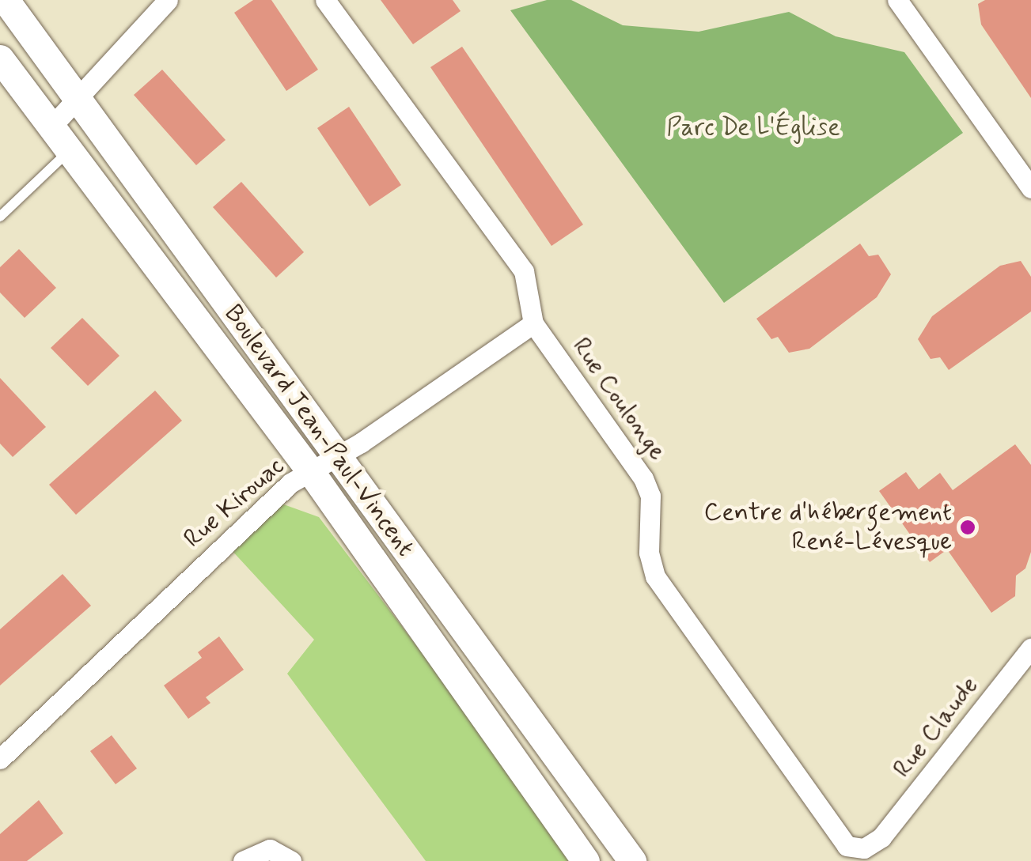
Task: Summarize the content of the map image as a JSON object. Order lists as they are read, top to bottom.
{
  "streets": {
    "street": [
      "Rue Coulonge",
      "Boulevard Jean-Paul-Vincent",
      "Rue Kirouac",
      "Rue Claude"
    ]
  },
  "crossings": [
    ["Rue Coulonge", "Rue Kirouac"],
    ["Rue Coulonge", "Rue Claude"],
    ["Boulevard Jean-Paul-Vincent", "Rue Kirouac"]
  ],
  "parks": ["Parc De L'Église"],
  "places": ["Centre d'hébergement René-Lévesque"]
}
